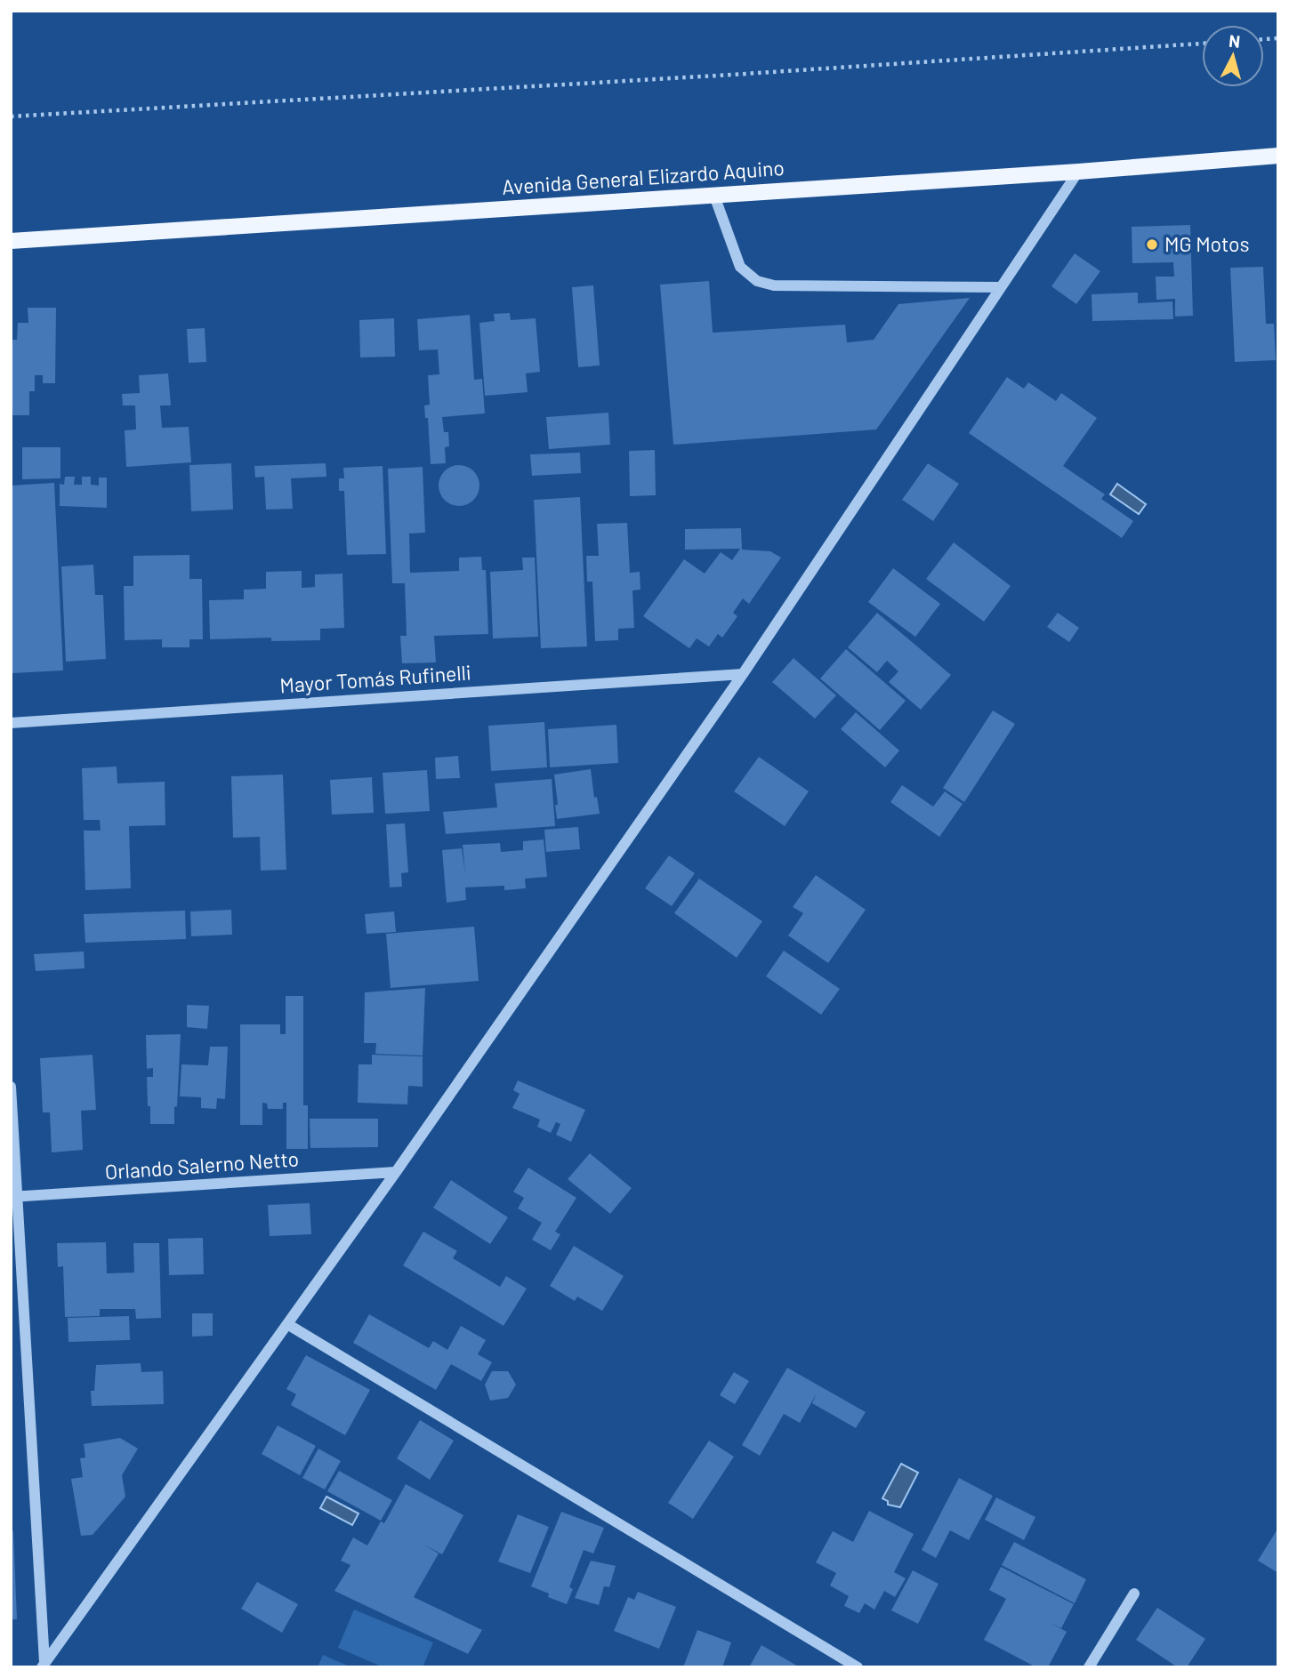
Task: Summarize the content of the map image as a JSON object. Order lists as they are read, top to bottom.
{
  "streets": {
    "main road": ["Avenida General Elizardo Aquino"],
    "street": ["Mayor Tomás Rufinelli", "Orlando Salerno Netto"]
  },
  "places": ["MG Motos"],
  "north": "top"
}
